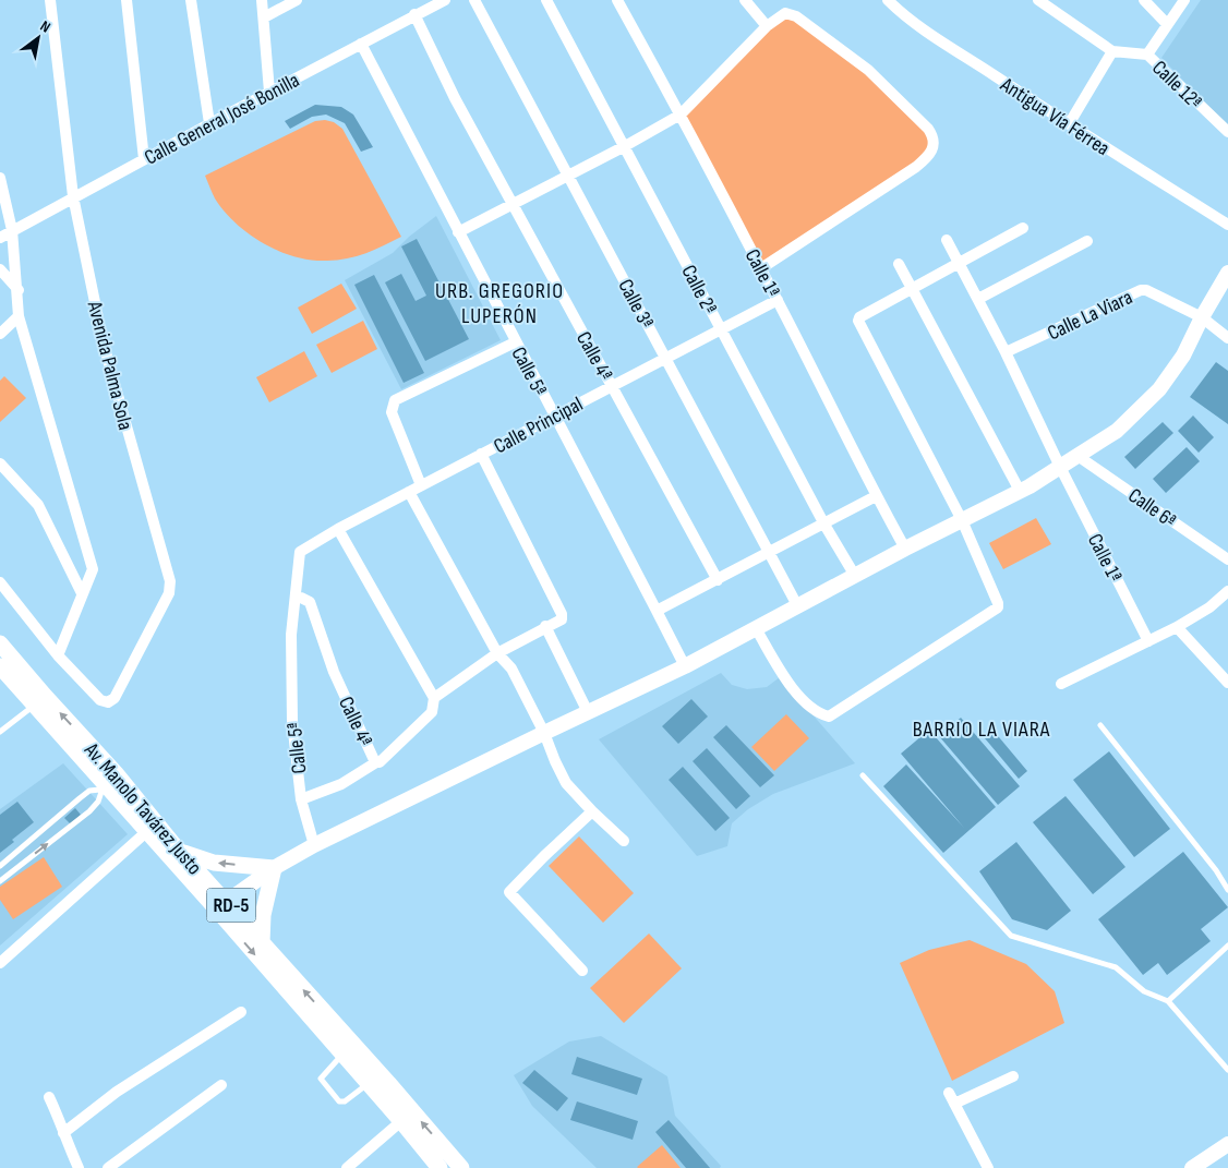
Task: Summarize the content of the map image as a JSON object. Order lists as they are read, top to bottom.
{
  "streets": {
    "main road": ["Av. Manolo Tavárez Justo", "RD-5"],
    "street": [
      "Calle 12ª",
      "Antigua Vía Férrea",
      "Calle General José Bonilla",
      "Calle 1ª",
      "Calle 2ª",
      "Calle 3ª",
      "Calle La Viara",
      "Calle 4ª",
      "Avenida Palma Sola",
      "Calle 5ª",
      "Calle Principal",
      "Calle 6ª"
    ]
  },
  "crossings": [
    ["Calle General José Bonilla", "Calle 4ª"],
    ["Calle General José Bonilla", "Avenida Palma Sola"],
    ["Calle General José Bonilla", "Calle 5ª"],
    ["Calle 1ª", "Calle La Viara"],
    ["Calle 1ª", "Calle Principal"],
    ["Calle 2ª", "Calle Principal"],
    ["Calle 3ª", "Calle Principal"],
    ["Calle 4ª", "Calle 5ª"],
    ["Calle 4ª", "Calle Principal"],
    ["Calle 5ª", "Calle Principal"]
  ],
  "districts": ["URB. GREGORIO LUPERÓN", "BARRIO LA VIARA"],
  "north": "top right"
}
